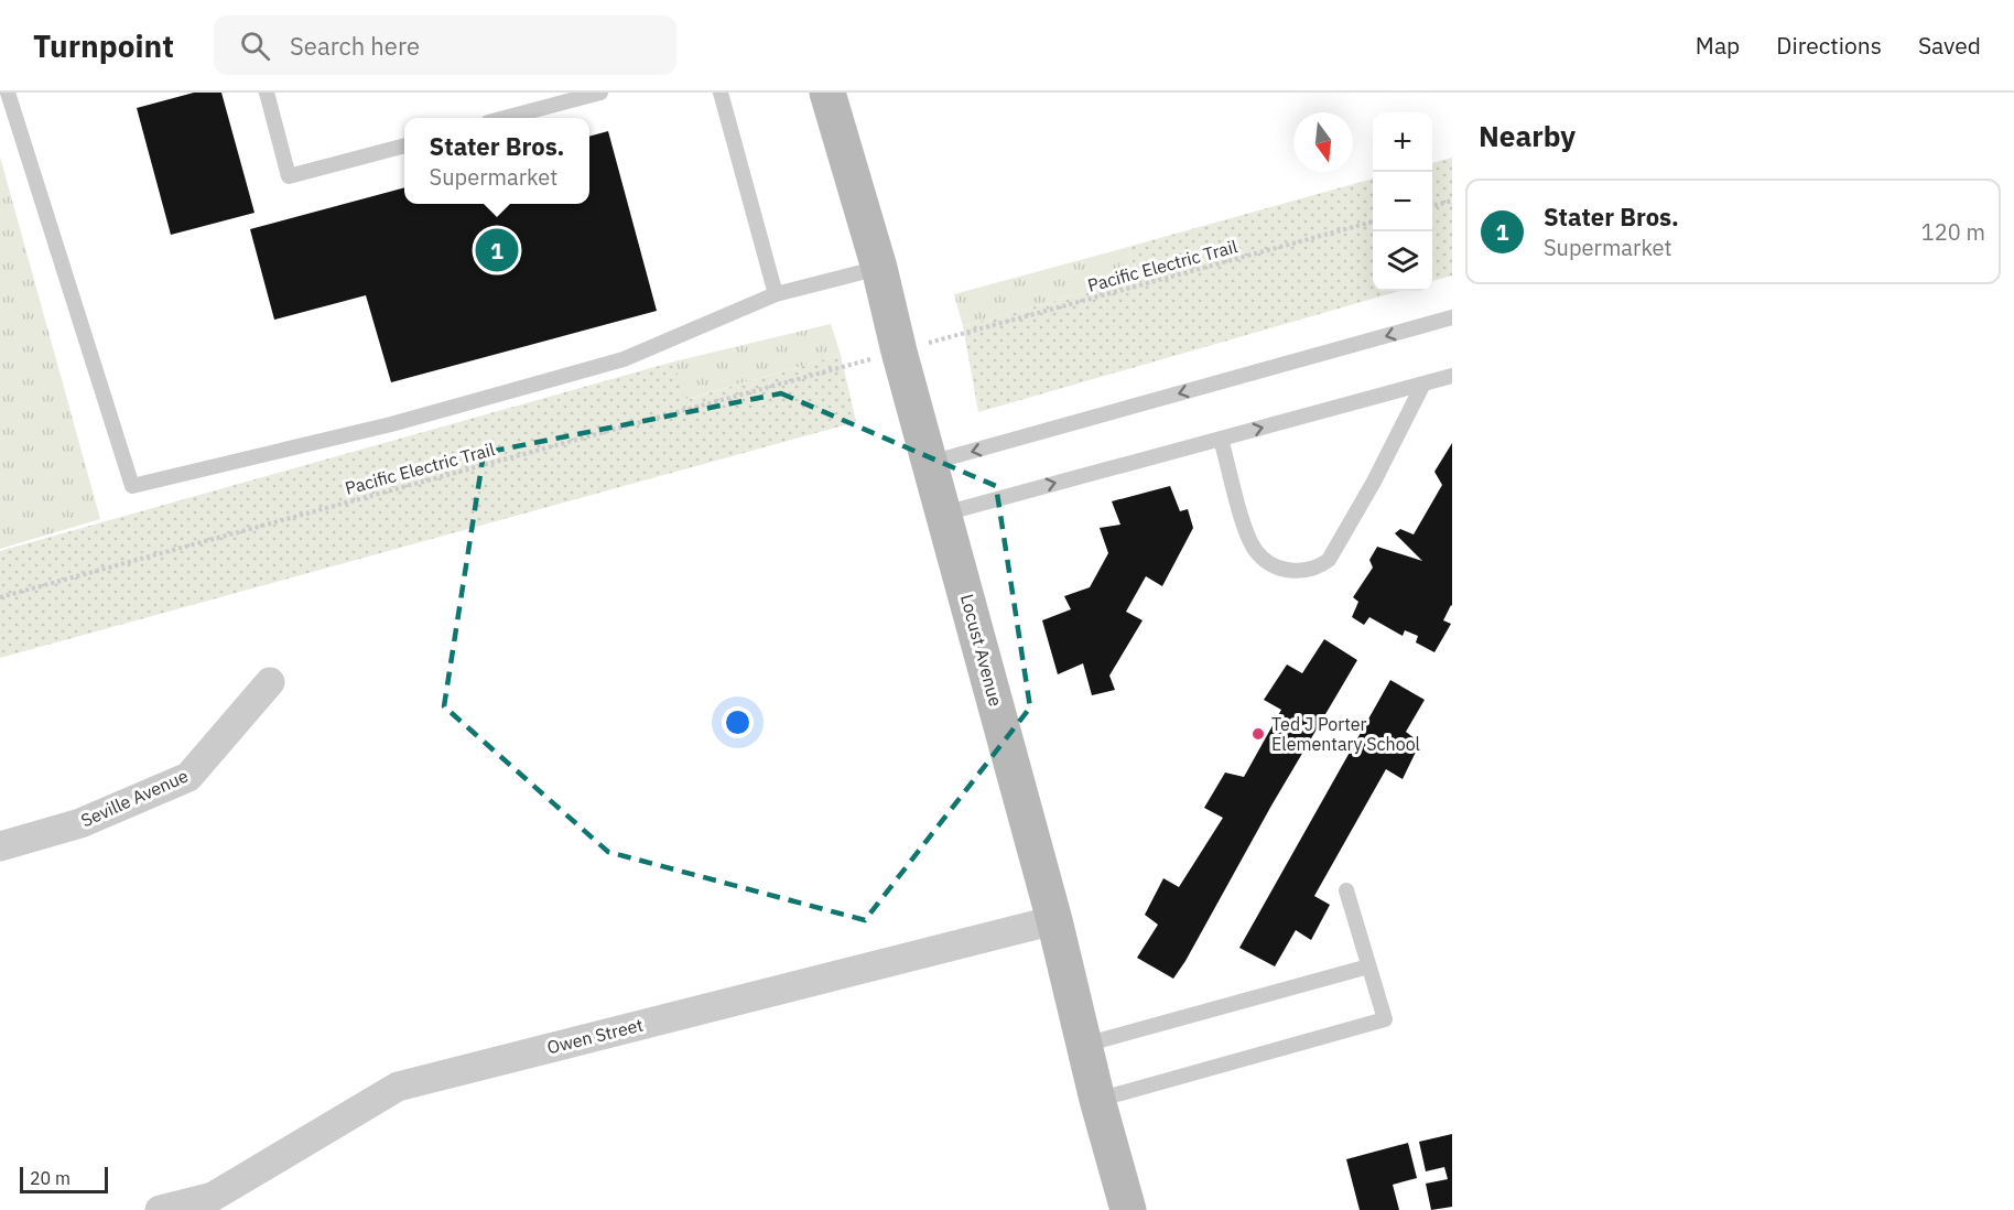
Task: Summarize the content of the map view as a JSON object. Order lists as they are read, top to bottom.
{
  "streets": {
    "street": ["Locust Avenue", "Seville Avenue", "Owen Street"],
    "path": ["Pacific Electric Trail"]
  },
  "crossings": [
    ["Locust Avenue", "Owen Street"]
  ],
  "places": ["Ted J Porter Elementary School"],
  "scale_bar": "20 m",
  "north": "bottom",
  "page": {
    "header": "Turnpoint",
    "search": "Search here",
    "nav": ["Map", "Directions", "Saved"],
    "heading": "Nearby",
    "map_buttons": ["+", "−"],
    "popup": ["Stater Bros.", "Supermarket"],
    "list": [
      {
        "mark": "1",
        "name": "Stater Bros.",
        "note": "Supermarket",
        "value": "120 m"
      }
    ],
    "pins": "1",
    "scale": "20 m"
  }
}
